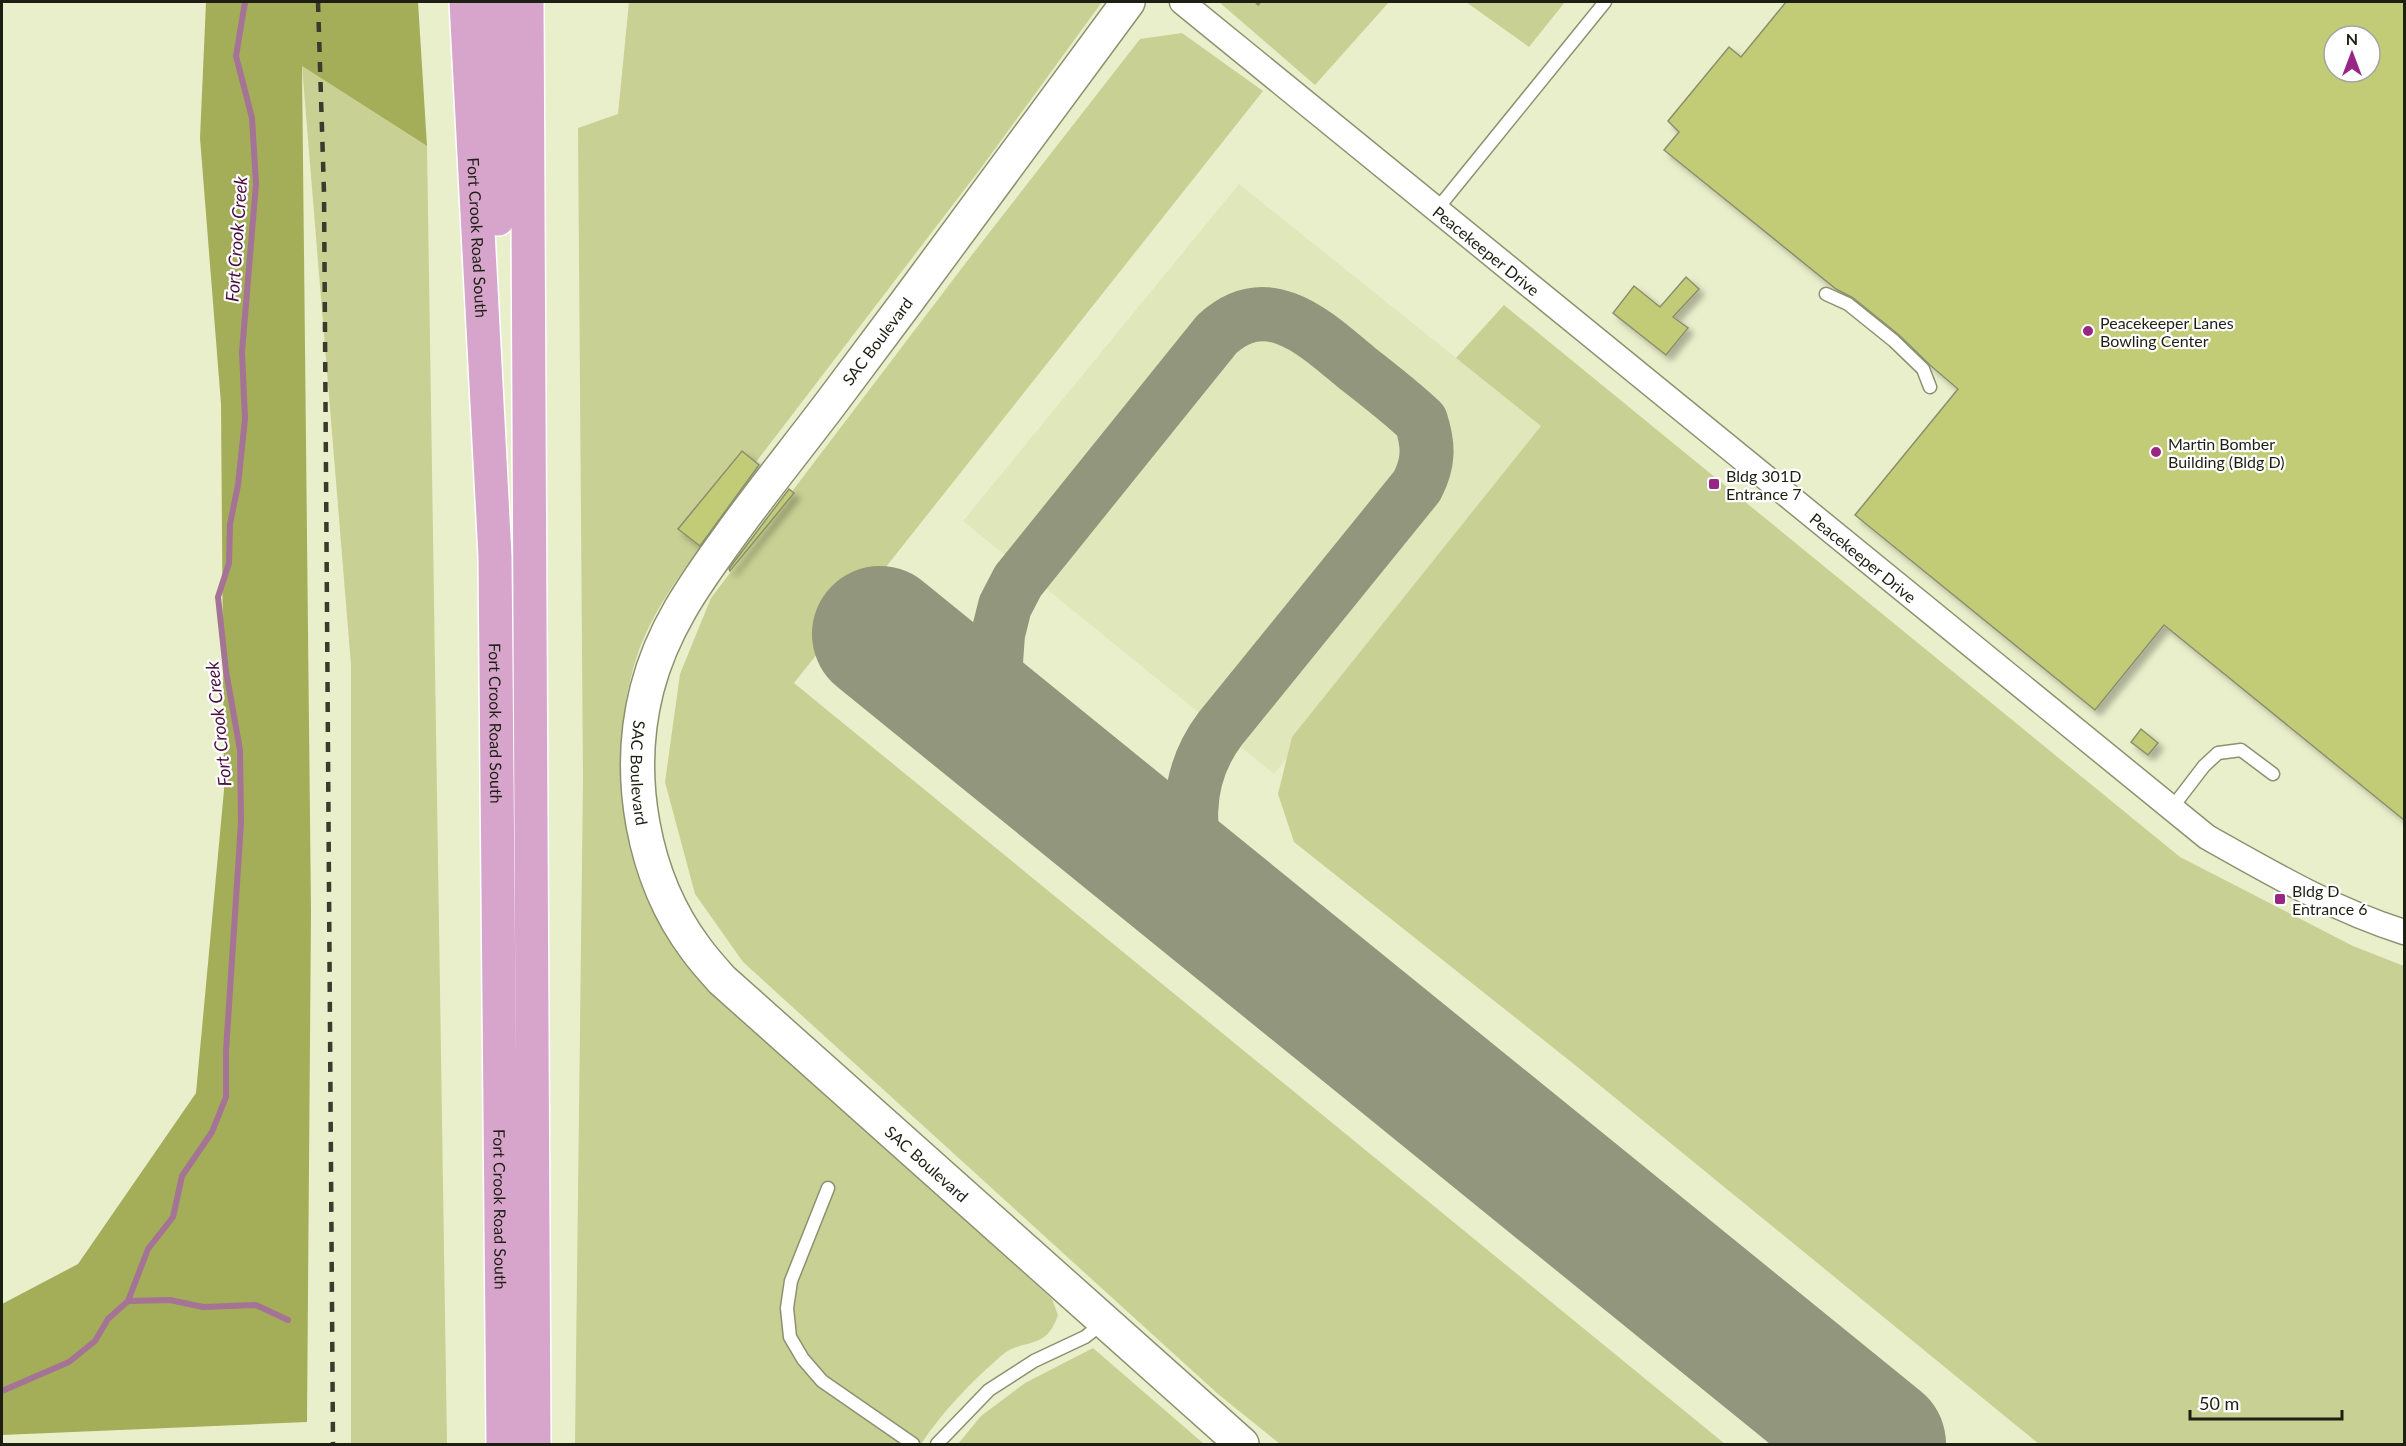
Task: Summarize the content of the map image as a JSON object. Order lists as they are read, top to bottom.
{
  "streets": {
    "main road": ["Fort Crook Road South"],
    "street": ["Peacekeeper Drive", "SAC Boulevard"]
  },
  "water": ["Fort Crook Creek"],
  "places": {
    "other": ["Peacekeeper Lanes Bowling Center", "Martin Bomber Building (Bldg D)"],
    "transit": ["Bldg 301D Entrance 7", "Bldg D Entrance 6"]
  },
  "scale_bar": "50 m",
  "north": "top"
}
